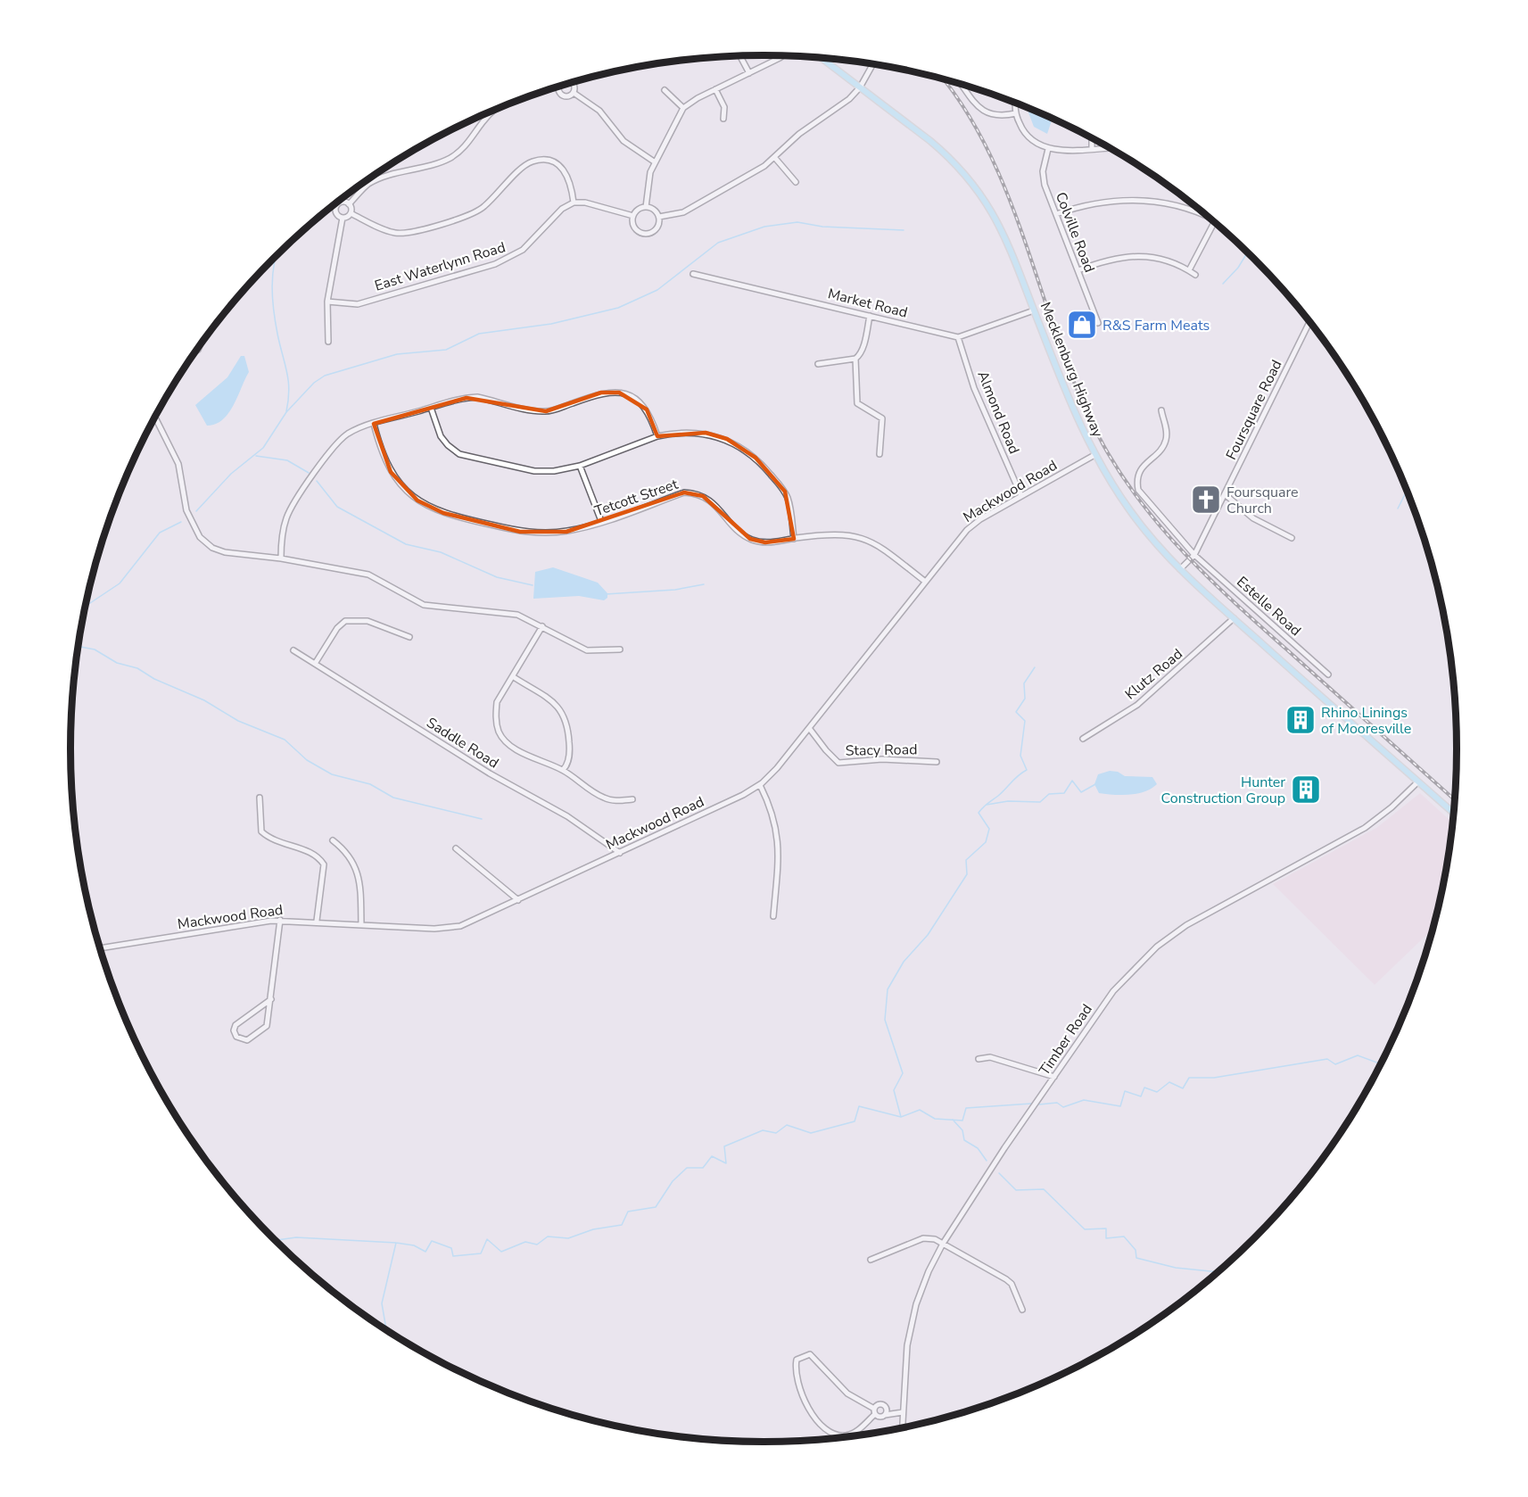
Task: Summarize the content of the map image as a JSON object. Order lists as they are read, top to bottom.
{
  "streets": {
    "main road": ["Mecklenburg Highway"],
    "street": [
      "Colville Road",
      "East Waterlynn Road",
      "Market Road",
      "Foursquare Road",
      "Almond Road",
      "Mackwood Road",
      "Tetcott Street",
      "Estelle Road",
      "Klutz Road",
      "Saddle Road",
      "Stacy Road",
      "Timber Road"
    ]
  },
  "crossings": [
    ["Market Road", "Almond Road"],
    ["Mecklenburg Highway", "Foursquare Road"],
    ["Mecklenburg Highway", "Mackwood Road"],
    ["Mecklenburg Highway", "Klutz Road"],
    ["Mecklenburg Highway", "Timber Road"],
    ["Foursquare Road", "Estelle Road"],
    ["Almond Road", "Mackwood Road"],
    ["Mackwood Road", "Tetcott Street"],
    ["Mackwood Road", "Saddle Road"],
    ["Mackwood Road", "Stacy Road"]
  ],
  "places": {
    "shop": ["R&S Farm Meats"],
    "church": ["Foursquare Church"],
    "building": ["Rhino Linings of Mooresville", "Hunter Construction Group"]
  }
}
